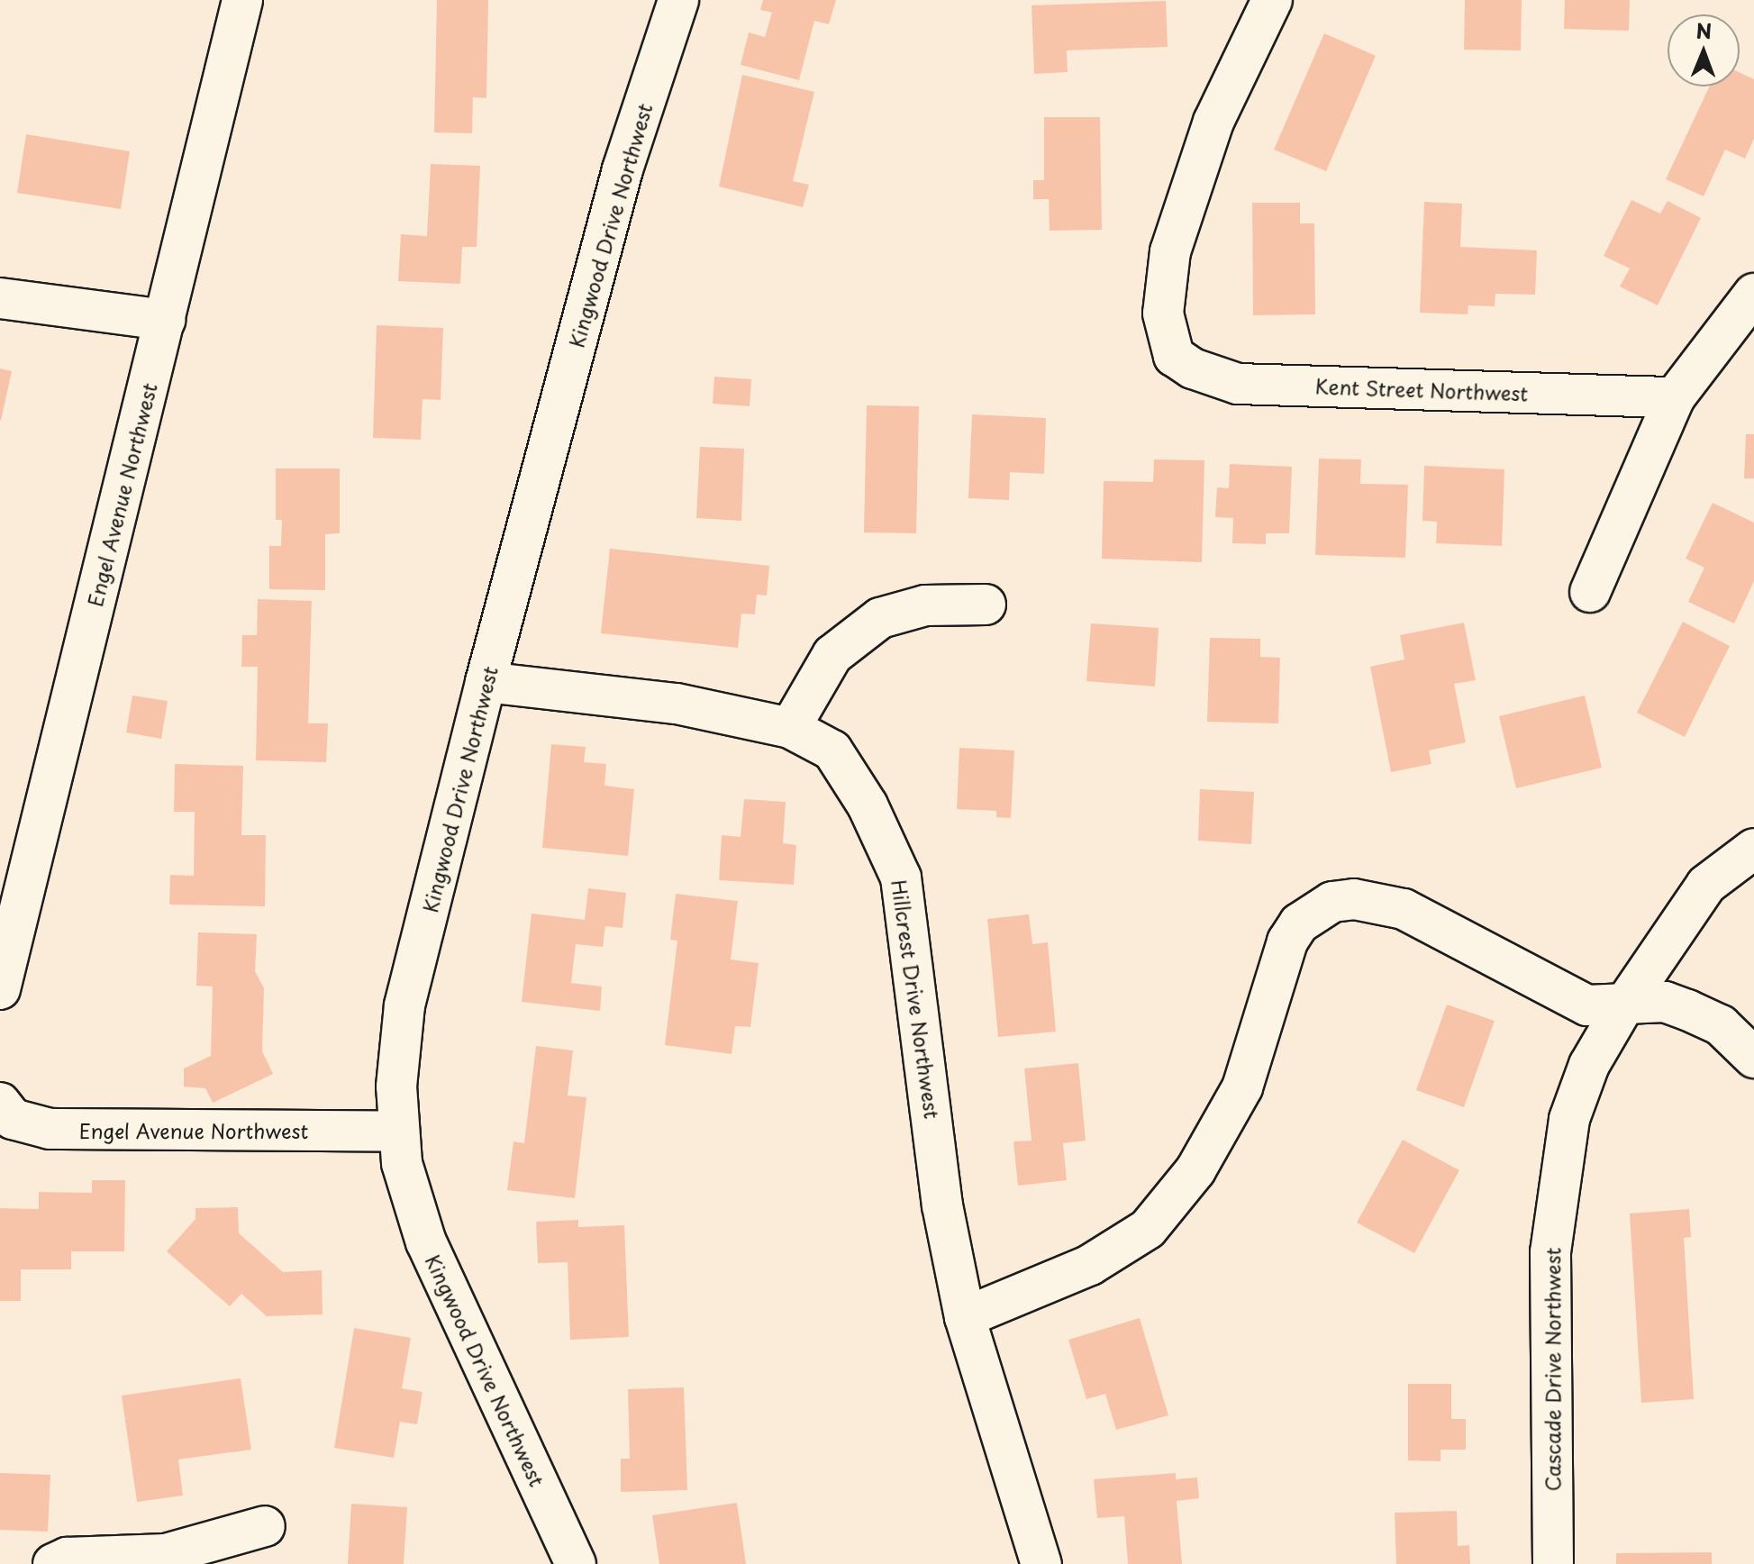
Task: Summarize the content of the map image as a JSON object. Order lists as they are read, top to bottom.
{
  "streets": {
    "street": [
      "Kingwood Drive Northwest",
      "Kent Street Northwest",
      "Engel Avenue Northwest",
      "Hillcrest Drive Northwest",
      "Cascade Drive Northwest"
    ]
  },
  "crossings": [
    ["Kingwood Drive Northwest", "Engel Avenue Northwest"],
    ["Kingwood Drive Northwest", "Hillcrest Drive Northwest"]
  ],
  "north": "top"
}
